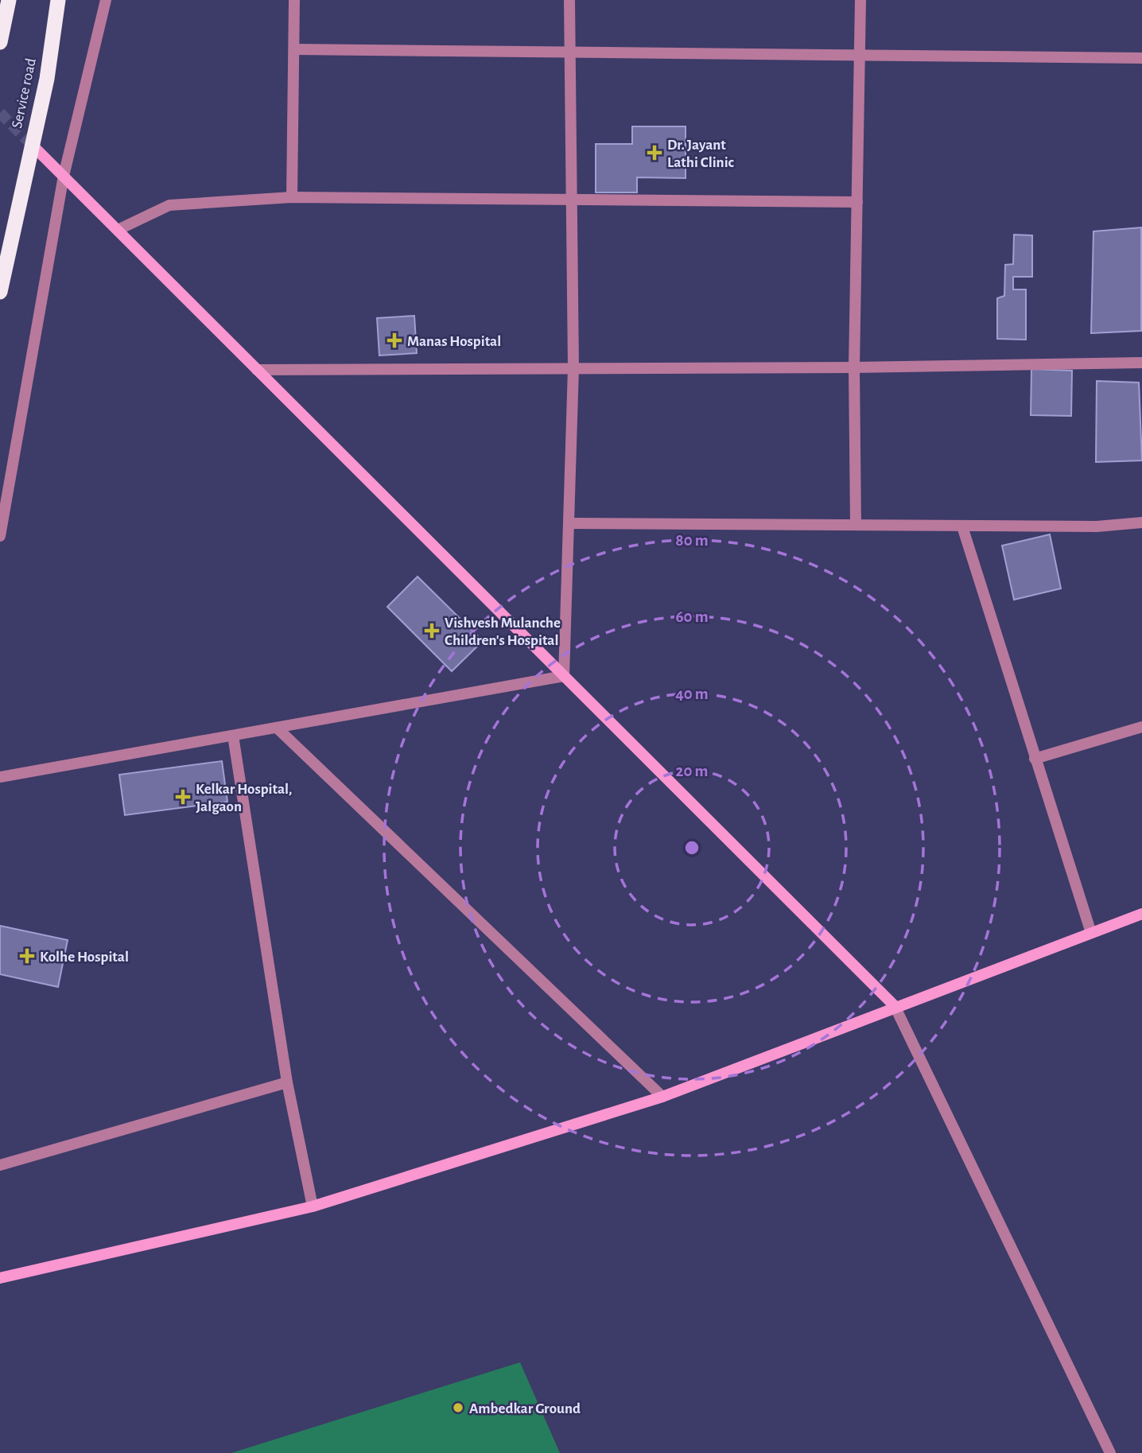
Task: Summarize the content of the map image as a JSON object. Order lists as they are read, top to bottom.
{
  "streets": {
    "highway": ["Service road"]
  },
  "places": {
    "health": [
      "Dr. Jayant Lathi Clinic",
      "Manas Hospital",
      "Vishvesh Mulanche Children's Hospital",
      "Kelkar Hospital, Jalgaon",
      "Kolhe Hospital"
    ],
    "other": ["Ambedkar Ground"]
  },
  "rings": [
    "80 m",
    "60 m",
    "40 m",
    "20 m"
  ]
}
